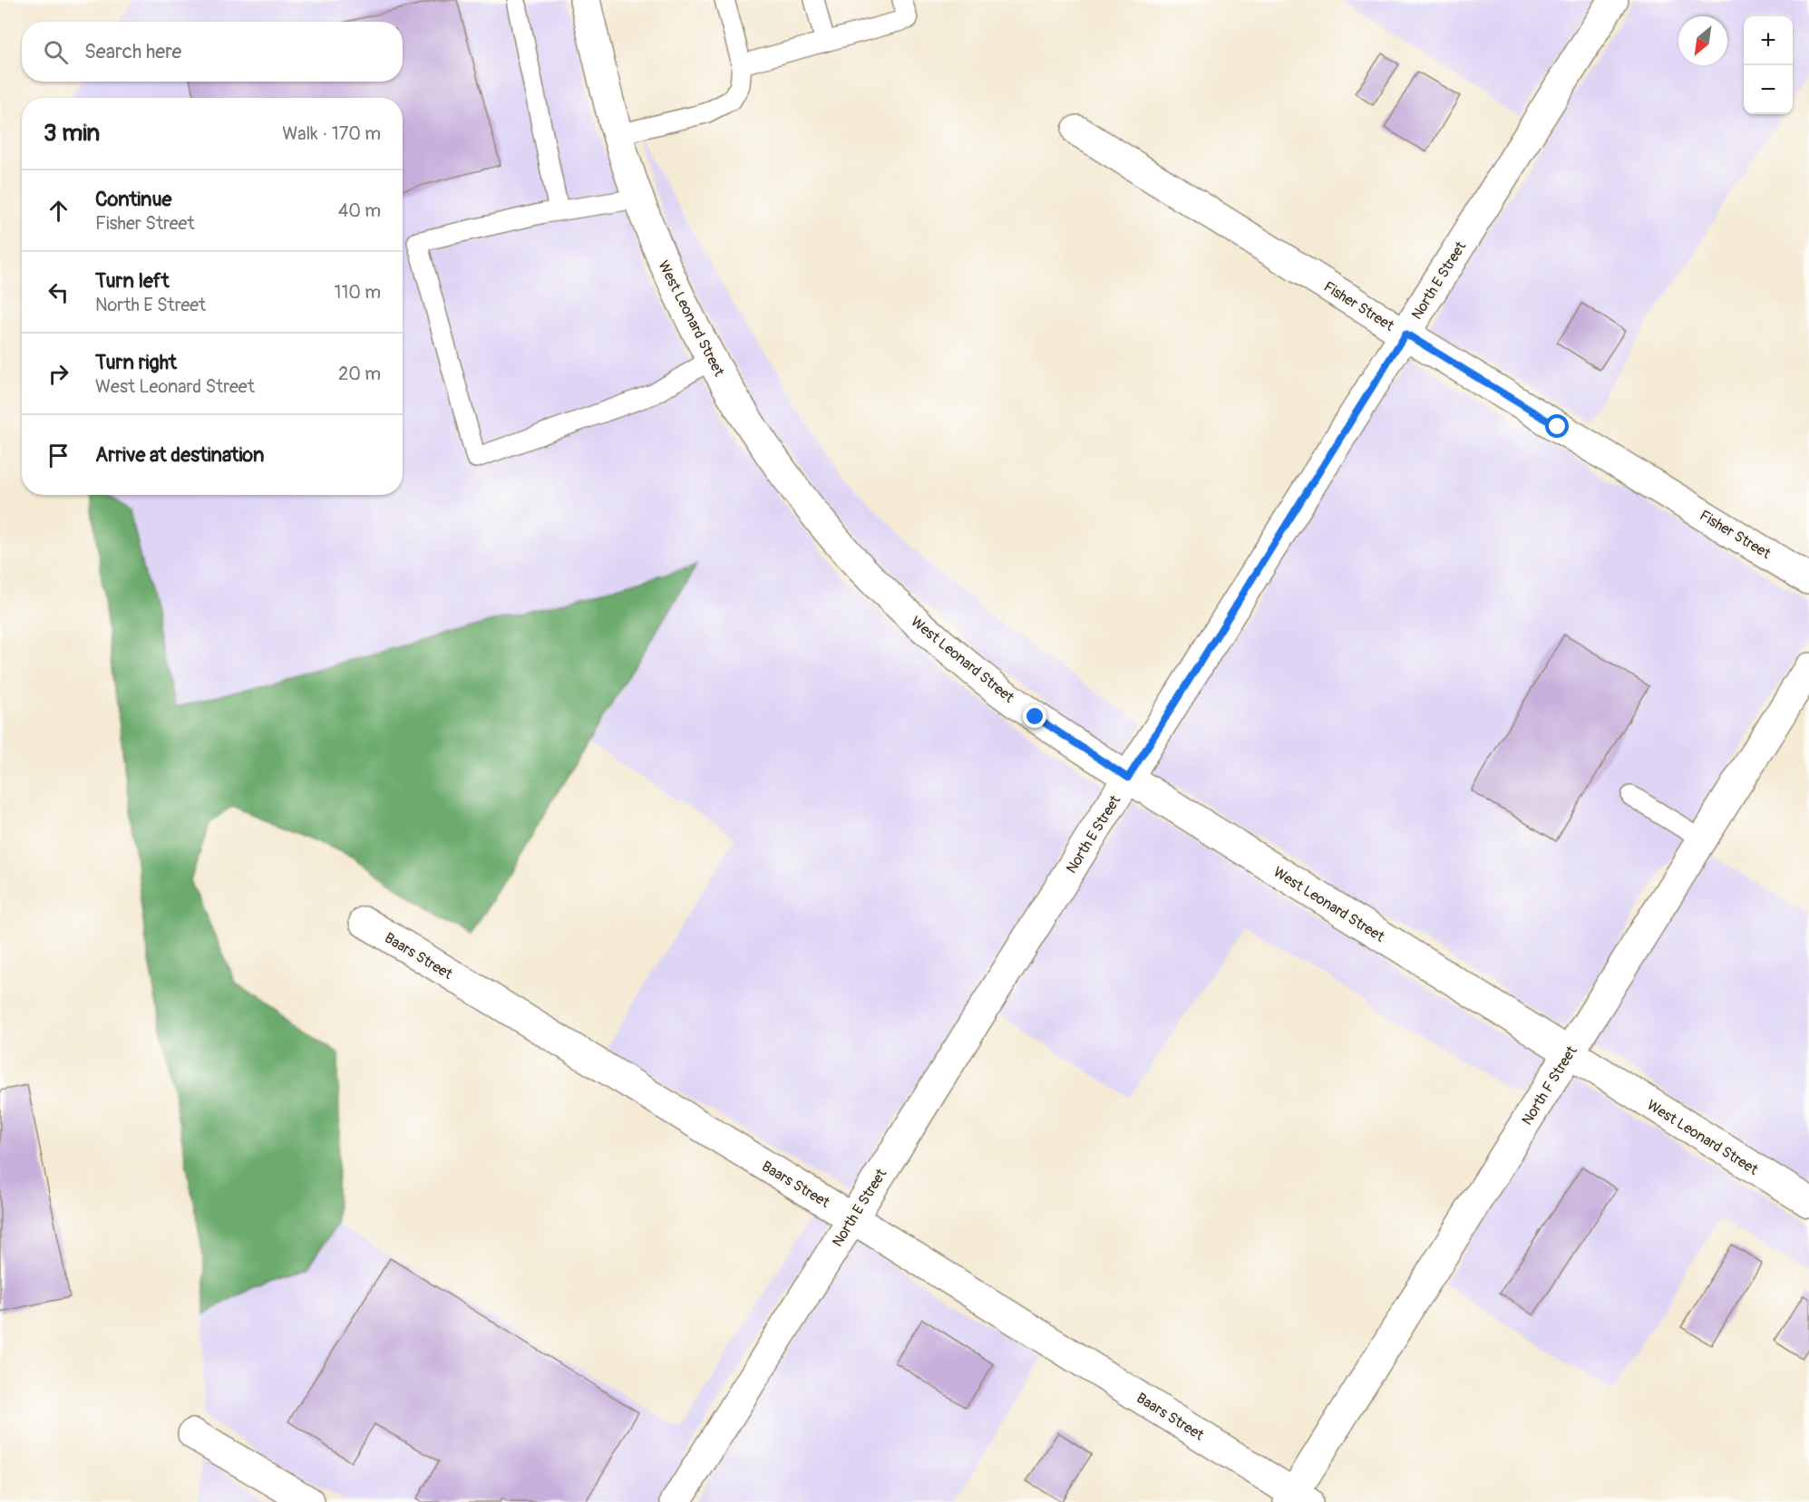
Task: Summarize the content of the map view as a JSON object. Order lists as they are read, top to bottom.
{
  "streets": {
    "street": [
      "North E Street",
      "Fisher Street",
      "West Leonard Street",
      "Baars Street",
      "North F Street"
    ]
  },
  "crossings": [
    ["North E Street", "Fisher Street"],
    ["North E Street", "West Leonard Street"],
    ["North E Street", "Baars Street"],
    ["West Leonard Street", "North F Street"],
    ["Baars Street", "North F Street"]
  ],
  "north": "bottom left",
  "page": {
    "map_buttons": ["+", "−"],
    "search": "Search here",
    "heading": ["3 min", "Walk · 170 m"],
    "list": [
      ["Continue", "Fisher Street", "40 m"],
      ["Turn left", "North E Street", "110 m"],
      ["Turn right", "West Leonard Street", "20 m"],
      "Arrive at destination"
    ]
  }
}
